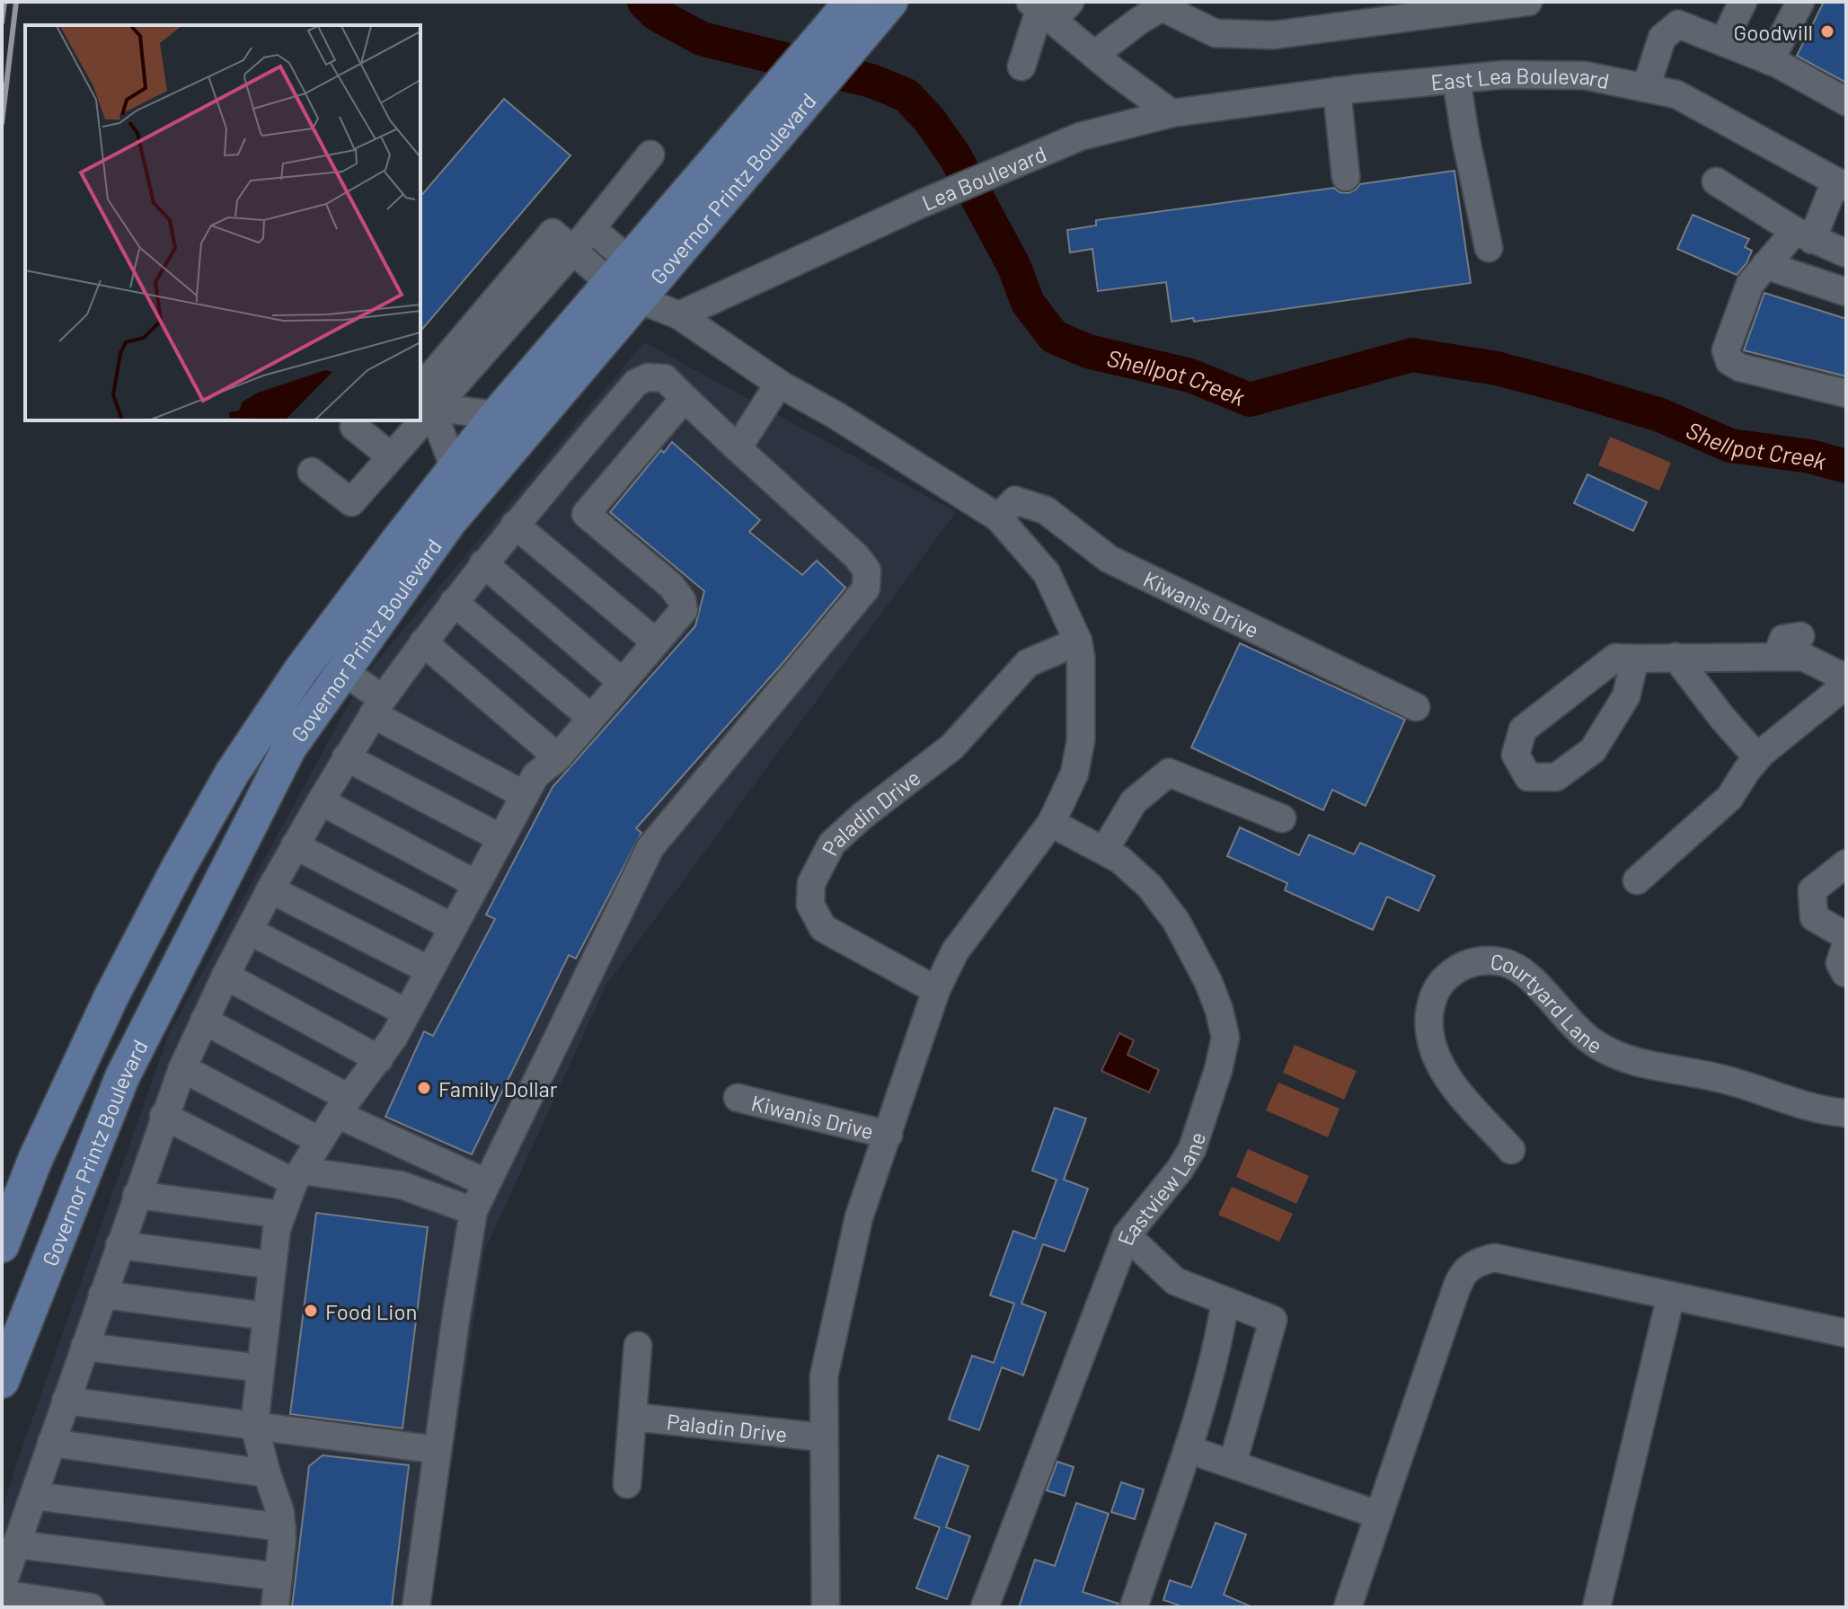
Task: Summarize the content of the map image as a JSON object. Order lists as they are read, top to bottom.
{
  "streets": {
    "main road": ["Governor Printz Boulevard"],
    "street": [
      "East Lea Boulevard",
      "Lea Boulevard",
      "Kiwanis Drive",
      "Paladin Drive",
      "Courtyard Lane",
      "Eastview Lane"
    ]
  },
  "crossings": [
    ["East Lea Boulevard", "Lea Boulevard"]
  ],
  "water": ["Shellpot Creek"],
  "places": ["Goodwill", "Family Dollar", "Food Lion"]
}
